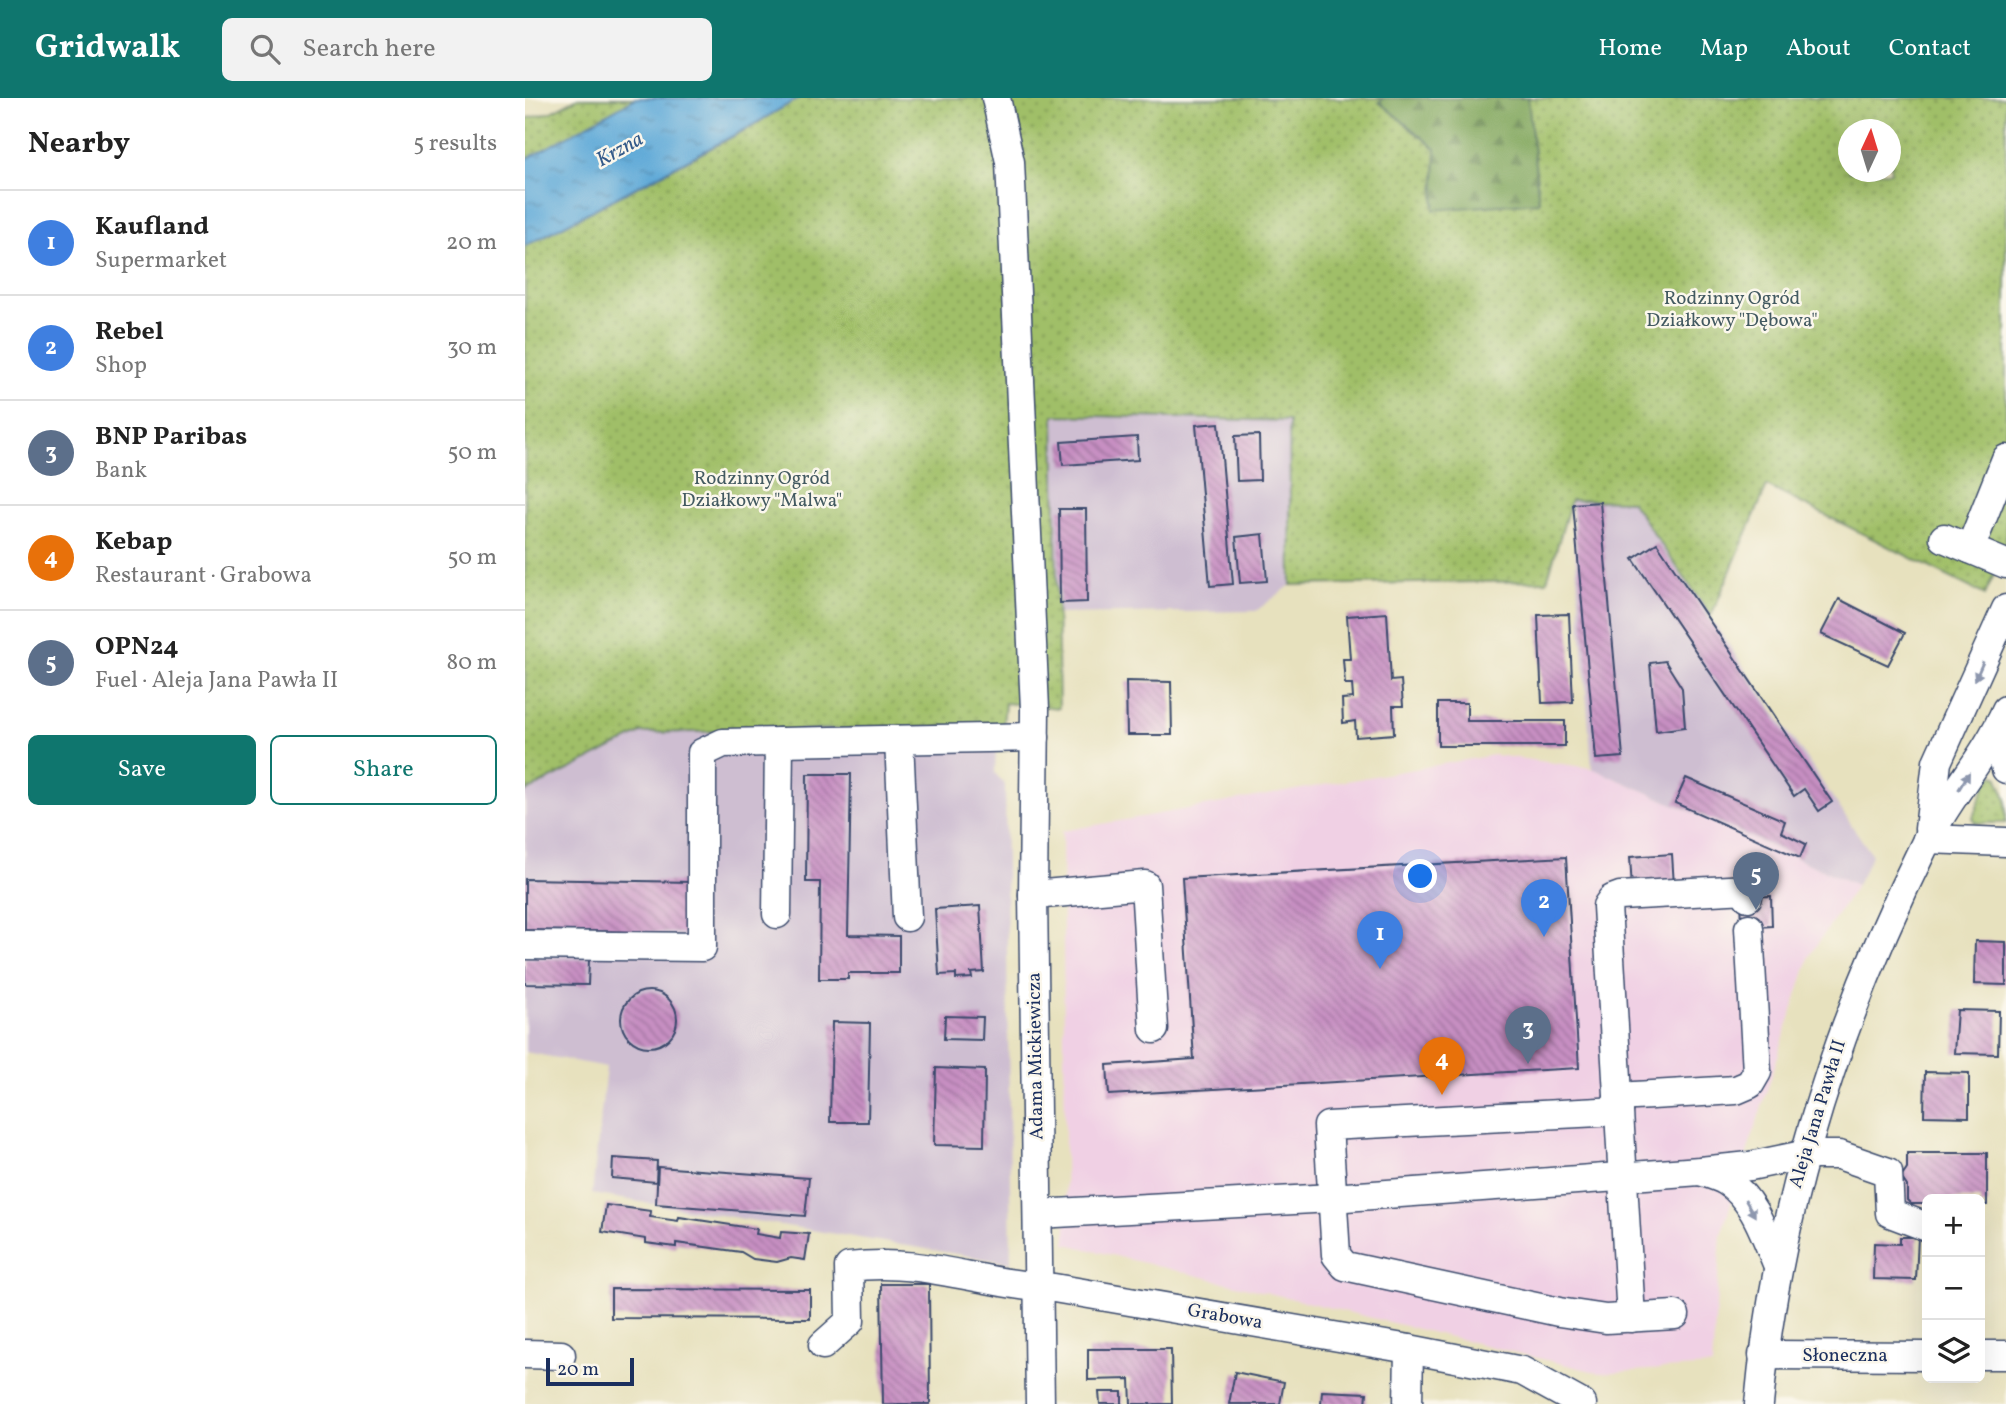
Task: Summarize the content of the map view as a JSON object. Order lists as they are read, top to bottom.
{
  "streets": {
    "street": [
      "Adama Mickiewicza",
      "Aleja Jana Pawła II",
      "Grabowa",
      "Słoneczna"
    ]
  },
  "crossings": [
    ["Adama Mickiewicza", "Grabowa"],
    ["Aleja Jana Pawła II", "Słoneczna"]
  ],
  "water": ["Krzna"],
  "parks": ["Rodzinny Ogród Działkowy \"Dębowa\"", "Rodzinny Ogród Działkowy \"Malwa\""],
  "scale_bar": "20 m",
  "north": "top",
  "page": {
    "header": "Gridwalk",
    "search": "Search here",
    "nav": [
      "Home",
      "Map",
      "About",
      "Contact"
    ],
    "heading": ["Nearby", "5 results"],
    "list": [
      {
        "mark": "1",
        "name": "Kaufland",
        "note": "Supermarket",
        "value": "20 m"
      },
      {
        "mark": "2",
        "name": "Rebel",
        "note": "Shop",
        "value": "30 m"
      },
      {
        "mark": "3",
        "name": "BNP Paribas",
        "note": "Bank",
        "value": "50 m"
      },
      {
        "mark": "4",
        "name": "Kebap",
        "note": "Restaurant · Grabowa",
        "value": "50 m"
      },
      {
        "mark": "5",
        "name": "OPN24",
        "note": "Fuel · Aleja Jana Pawła II",
        "value": "80 m"
      }
    ],
    "buttons": ["Save", "Share"],
    "pins": [
      "5",
      "2",
      "1",
      "3",
      "4"
    ],
    "map_buttons": ["+", "−"],
    "scale": "20 m"
  }
}
